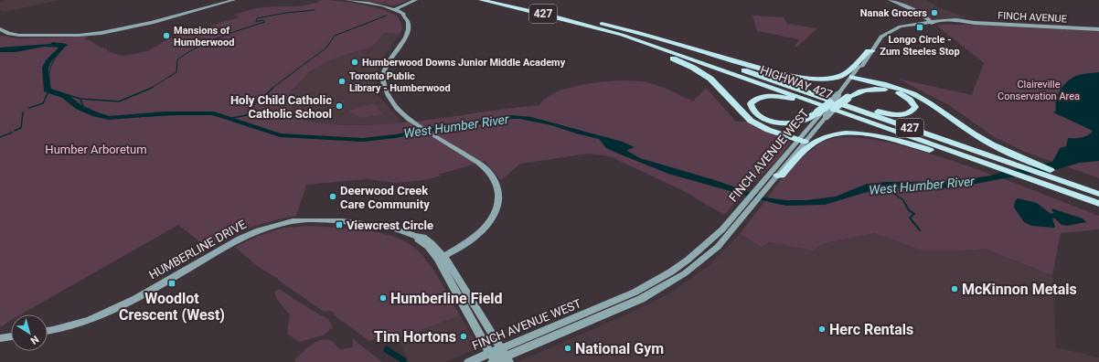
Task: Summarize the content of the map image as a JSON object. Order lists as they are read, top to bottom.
{
  "streets": {
    "highway": ["427", "HIGHWAY 427"],
    "street": ["FINCH AVENUE", "FINCH AVENUE WEST", "HUMBERLINE DRIVE"]
  },
  "crossings": [
    ["FINCH AVENUE WEST", "HUMBERLINE DRIVE"]
  ],
  "water": ["West Humber River"],
  "parks": ["Claireville Conservation Area", "Humber Arboretum"],
  "places": {
    "other": [
      "Nanak Grocers",
      "Mansions of Humberwood",
      "Humberwood Downs Junior Middle Academy",
      "Toronto Public Library - Humberwood",
      "Holy Child Catholic Catholic School",
      "Deerwood Creek Care Community",
      "McKinnon Metals",
      "Humberline Field",
      "Herc Rentals",
      "Tim Hortons",
      "National Gym"
    ],
    "transit": ["Longo Circle - Zum Steeles Stop", "Viewcrest Circle", "Woodlot Crescent (West)"]
  },
  "north": "bottom right"
}
